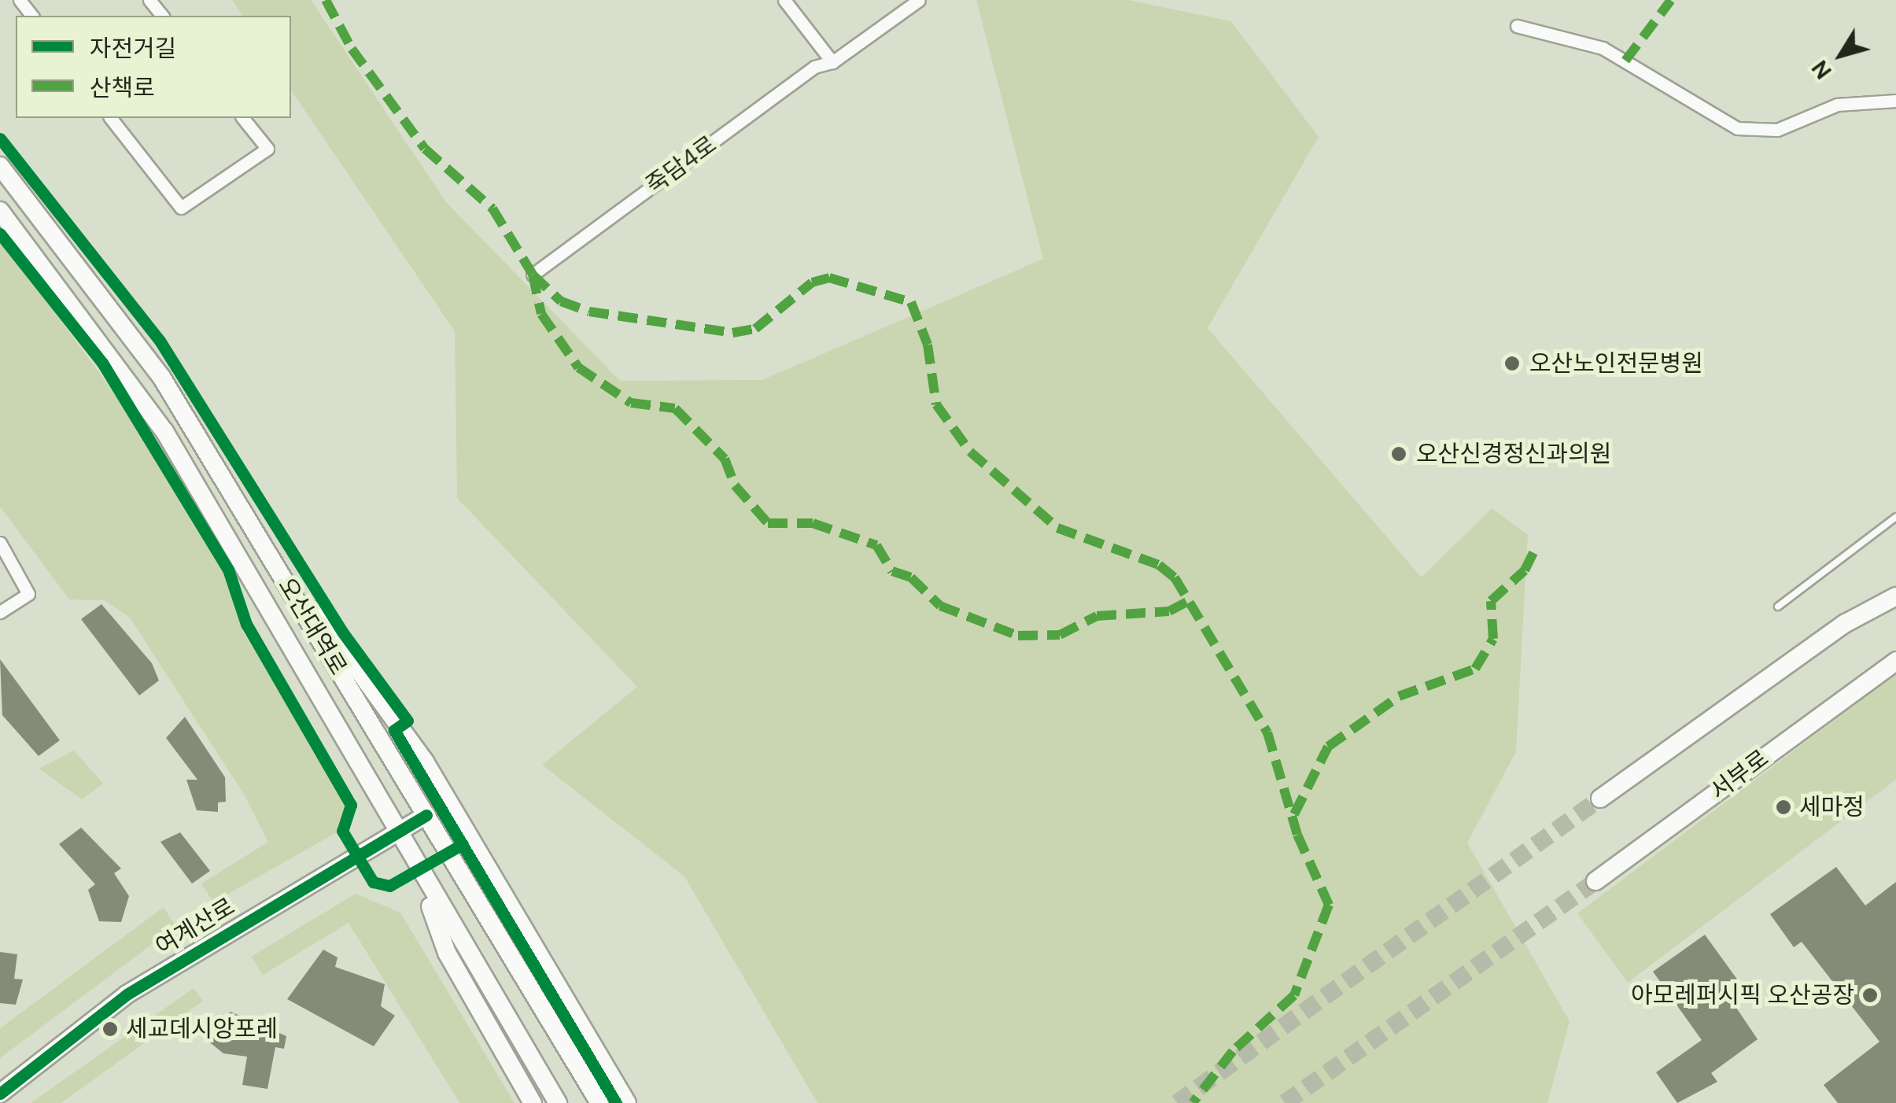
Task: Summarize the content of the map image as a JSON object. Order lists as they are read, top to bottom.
{
  "streets": {
    "main road": ["오산대역로", "서부로", "여계산로"],
    "street": ["죽담4로"]
  },
  "crossings": [
    ["오산대역로", "여계산로"]
  ],
  "places": [
    "오산노인전문병원",
    "오산신경정신과의원",
    "세마정",
    "아모레퍼시픽 오산공장",
    "세교데시앙포레"
  ],
  "legend": ["자전거길", "산책로"],
  "north": "bottom left"
}
